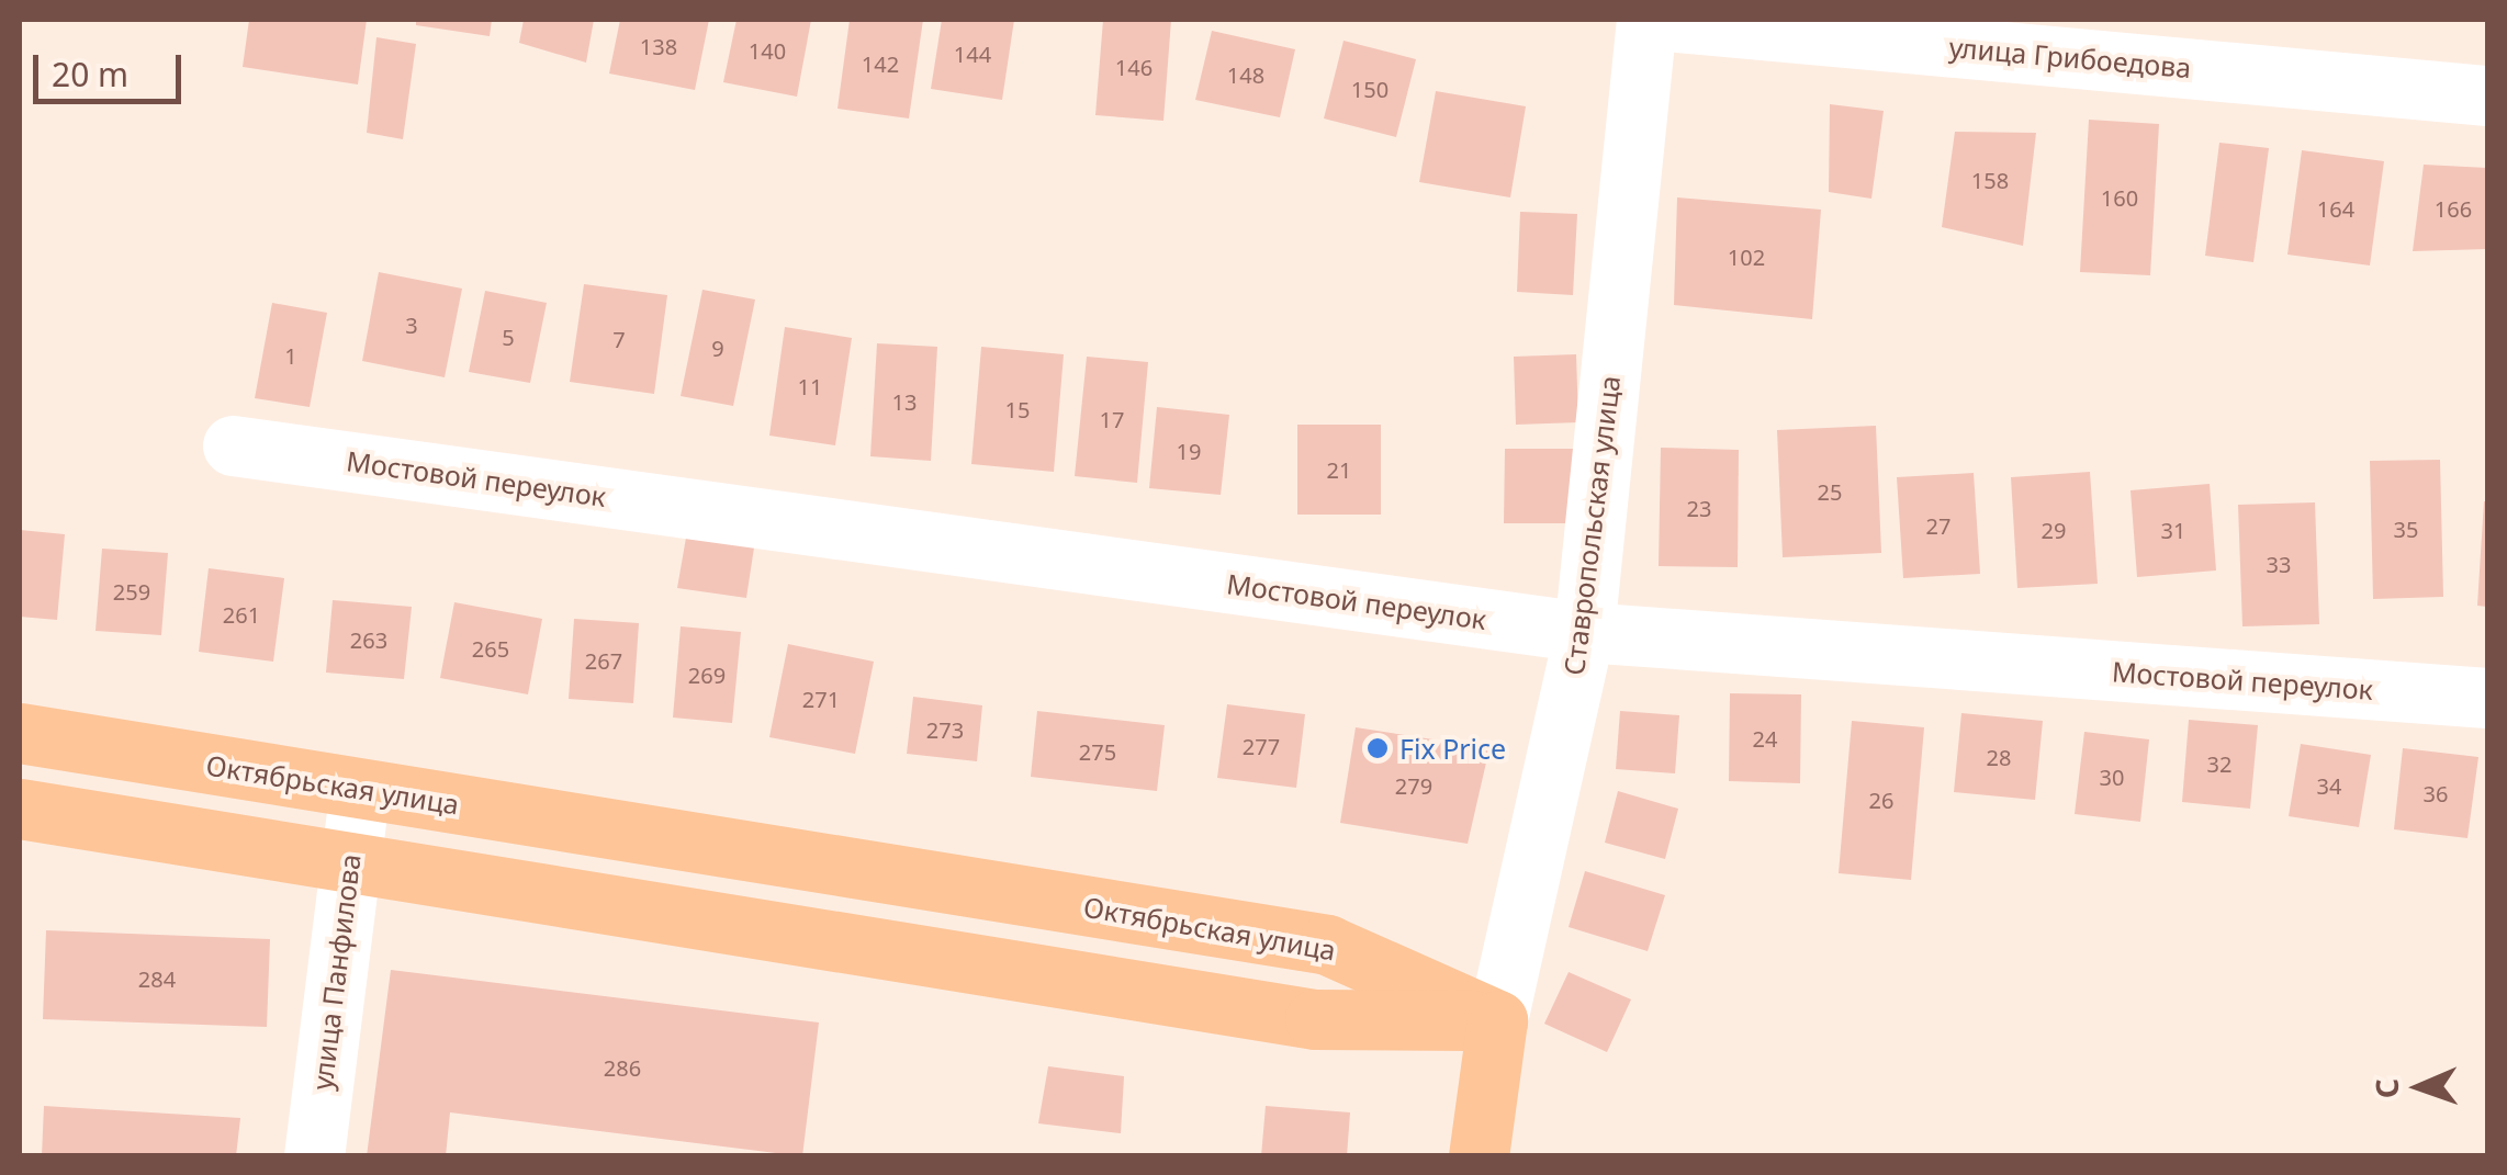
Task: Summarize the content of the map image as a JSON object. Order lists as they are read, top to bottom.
{
  "streets": {
    "main road": ["Ставропольская улица", "Октябрьская улица"],
    "street": ["улица Грибоедова", "Мостовой переулок", "улица Панфилова"]
  },
  "crossings": [
    ["улица Грибоедова", "Ставропольская улица"],
    ["Мостовой переулок", "Ставропольская улица"],
    ["Ставропольская улица", "Октябрьская улица"],
    ["Октябрьская улица", "улица Панфилова"]
  ],
  "places": ["Fix Price"],
  "house_numbers": [
    "138",
    "140",
    "144",
    "142",
    "146",
    "148",
    "150",
    "158",
    "160",
    "164",
    "166",
    "102",
    "3",
    "5",
    "7",
    "9",
    "1",
    "11",
    "13",
    "15",
    "17",
    "19",
    "21",
    "25",
    "23",
    "27",
    "35",
    "29",
    "31",
    "33",
    "259",
    "261",
    "263",
    "265",
    "267",
    "269",
    "271",
    "273",
    "24",
    "277",
    "275",
    "28",
    "32",
    "30",
    "279",
    "34",
    "36",
    "26",
    "284",
    "286"
  ],
  "scale_bar": "20 m",
  "north": "left"
}
